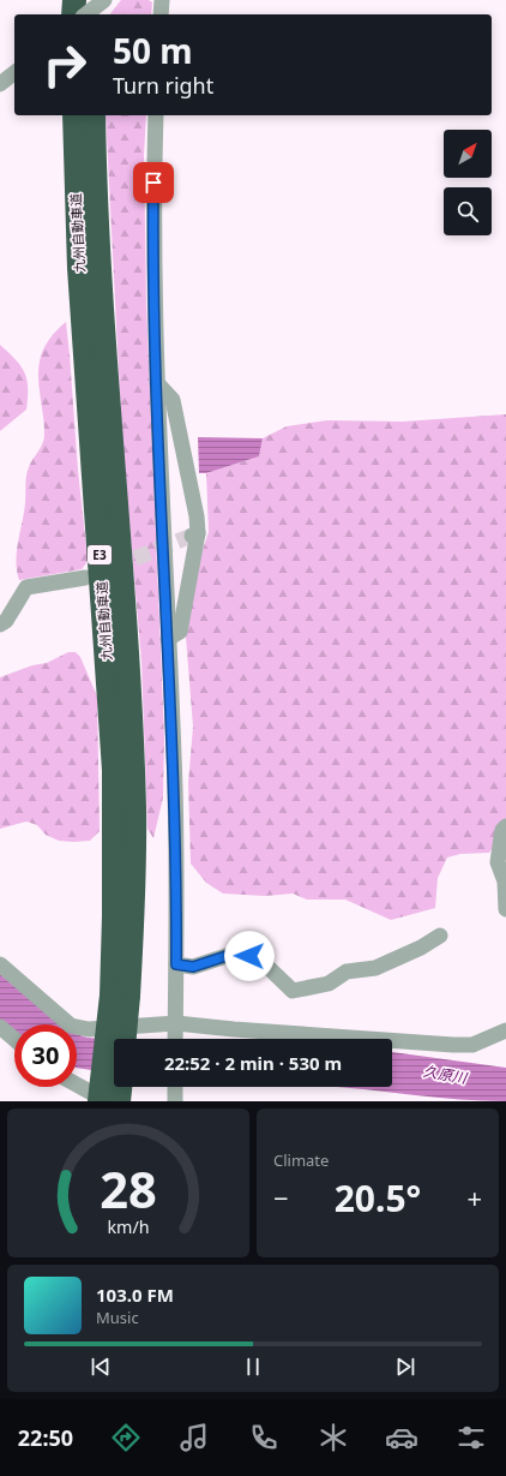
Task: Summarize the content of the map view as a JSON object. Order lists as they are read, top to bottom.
{
  "streets": {
    "highway": ["九州自動車道", "E3"]
  },
  "water": ["久原川"],
  "north": "top right",
  "page": {
    "turn": ["50 m", "Turn right"],
    "limit": "30",
    "trip": "22:52 · 2 min · 530 m",
    "tile": "Climate",
    "heat": ["−", "20.5°", "+"],
    "song": ["103.0 FM", "Music"],
    "tabs": "22:50",
    "gauge": ["28", "km/h"]
  }
}
